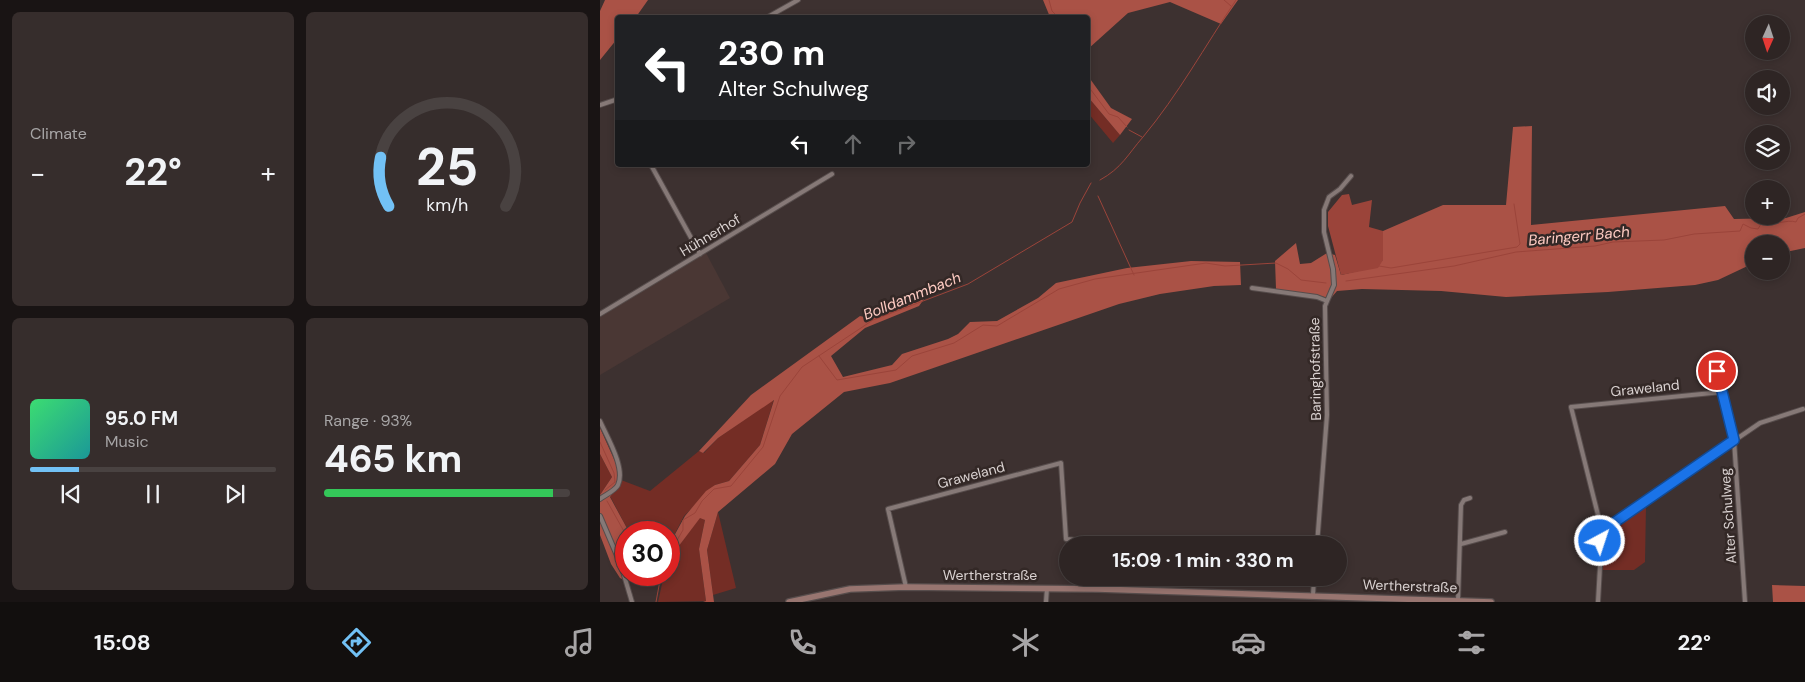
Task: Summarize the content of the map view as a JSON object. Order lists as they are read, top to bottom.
{
  "streets": {
    "main road": ["Wertherstraße"],
    "street": [
      "Hühnerhof",
      "Baringhofstraße",
      "Graweland",
      "Alter Schulweg"
    ]
  },
  "crossings": [
    ["Graweland", "Alter Schulweg"],
    ["Graweland", "Wertherstraße"]
  ],
  "water": ["Baringerr Bach", "Bolldammbach"],
  "north": "bottom",
  "page": {
    "tile": [
      "Climate",
      ["Range · 93%", "465 km"]
    ],
    "map_buttons": ["+", "−"],
    "turn": ["230 m", "Alter Schulweg"],
    "heat": ["−", "22°", "+"],
    "song": ["95.0 FM", "Music"],
    "limit": "30",
    "trip": "15:09 · 1 min · 330 m",
    "tabs": ["15:08", "22°"],
    "gauge": ["25", "km/h"]
  }
}
